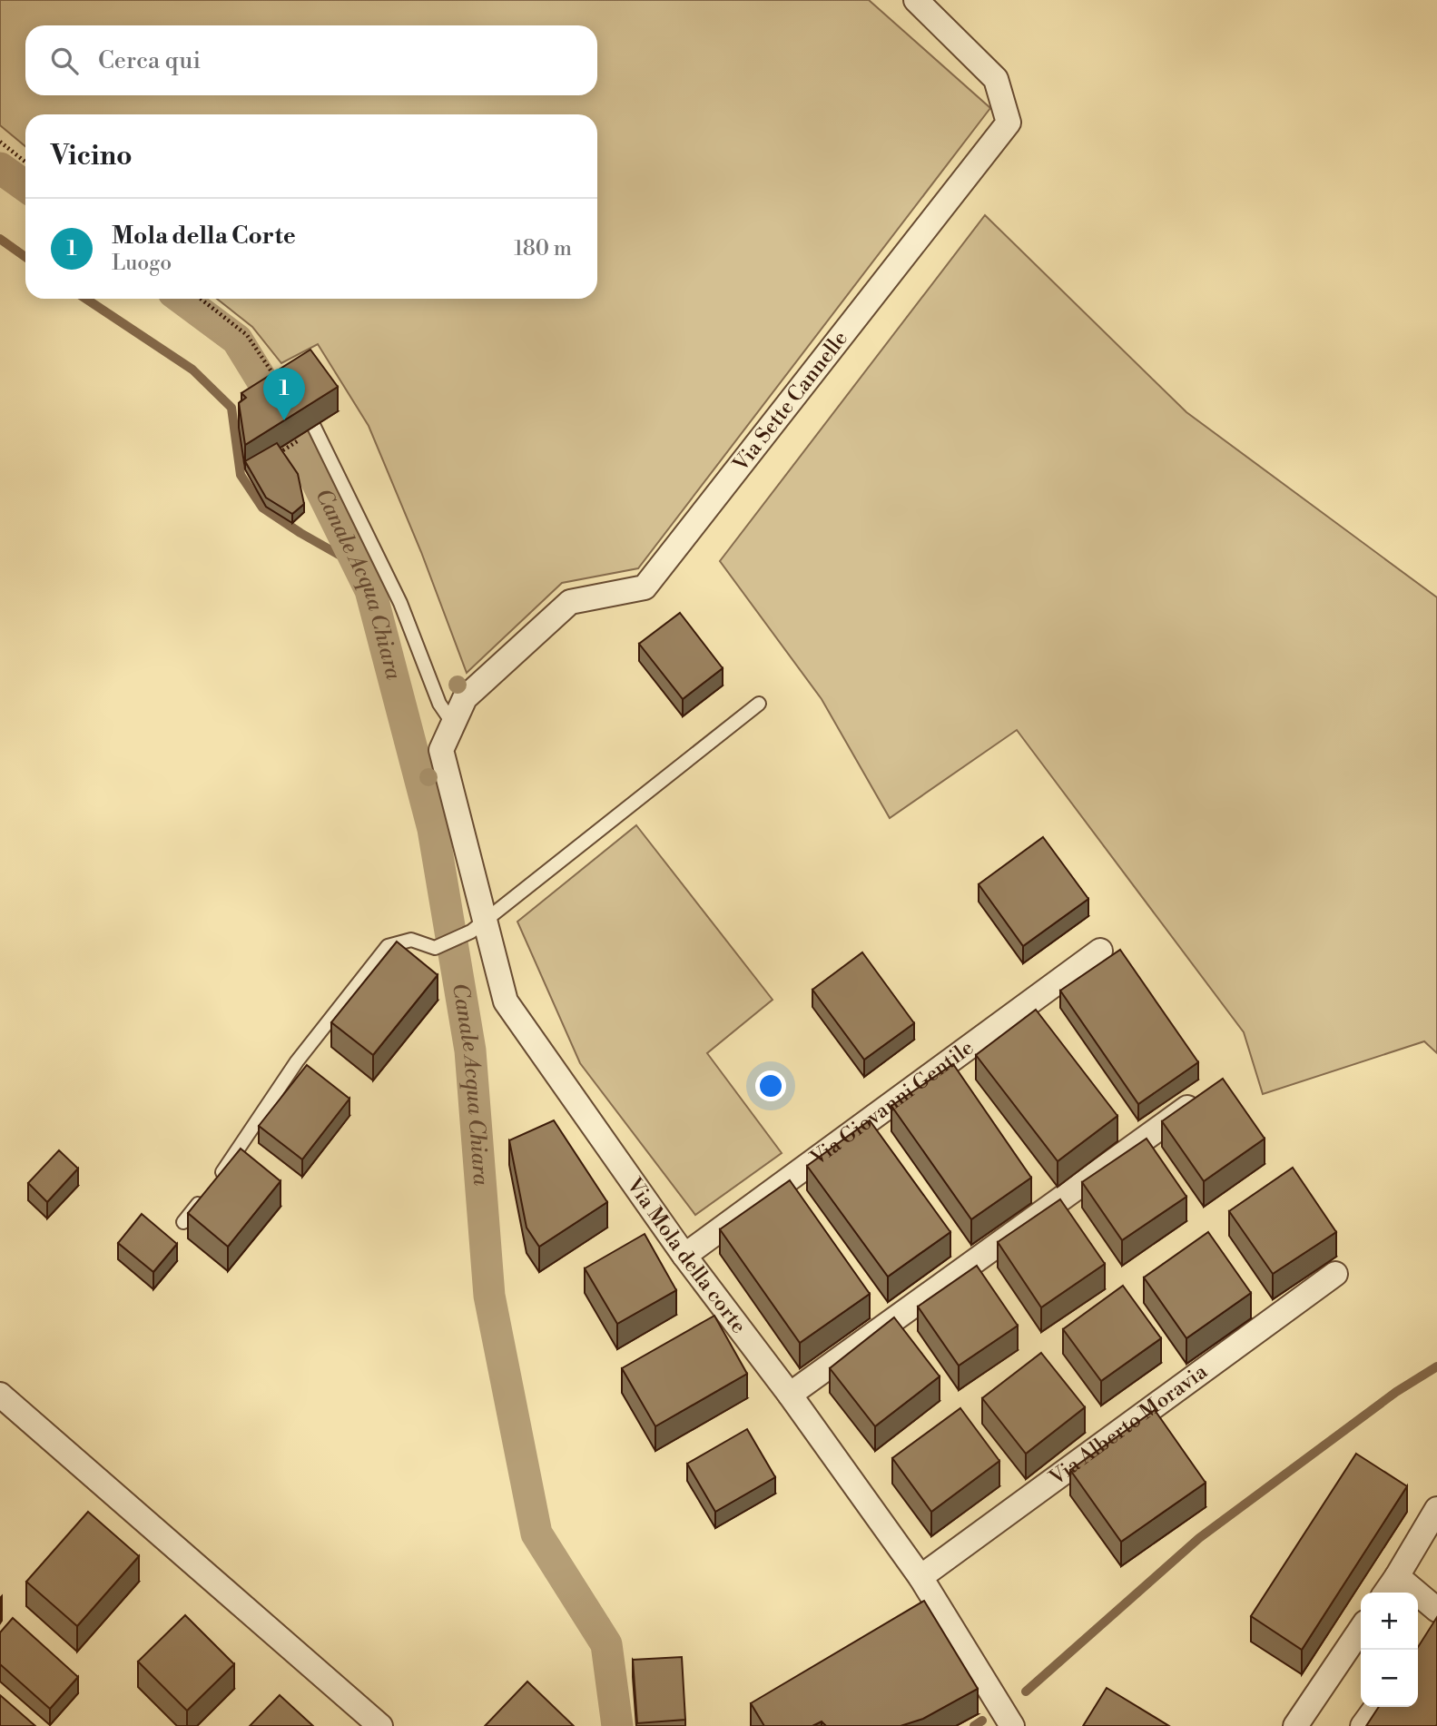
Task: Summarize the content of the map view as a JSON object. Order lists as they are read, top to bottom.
{
  "streets": {
    "street": [
      "Via Sette Cannelle",
      "Via Giovanni Gentile",
      "Via Mola della corte",
      "Via Alberto Moravia"
    ]
  },
  "crossings": [
    ["Via Sette Cannelle", "Via Mola della corte"],
    ["Via Giovanni Gentile", "Via Mola della corte"],
    ["Via Mola della corte", "Via Alberto Moravia"]
  ],
  "water": ["Canale Acqua Chiara"],
  "page": {
    "search": "Cerca qui",
    "heading": "Vicino",
    "list": [
      {
        "mark": "1",
        "name": "Mola della Corte",
        "note": "Luogo",
        "value": "180 m"
      }
    ],
    "pins": "1",
    "map_buttons": ["+", "−"]
  }
}
